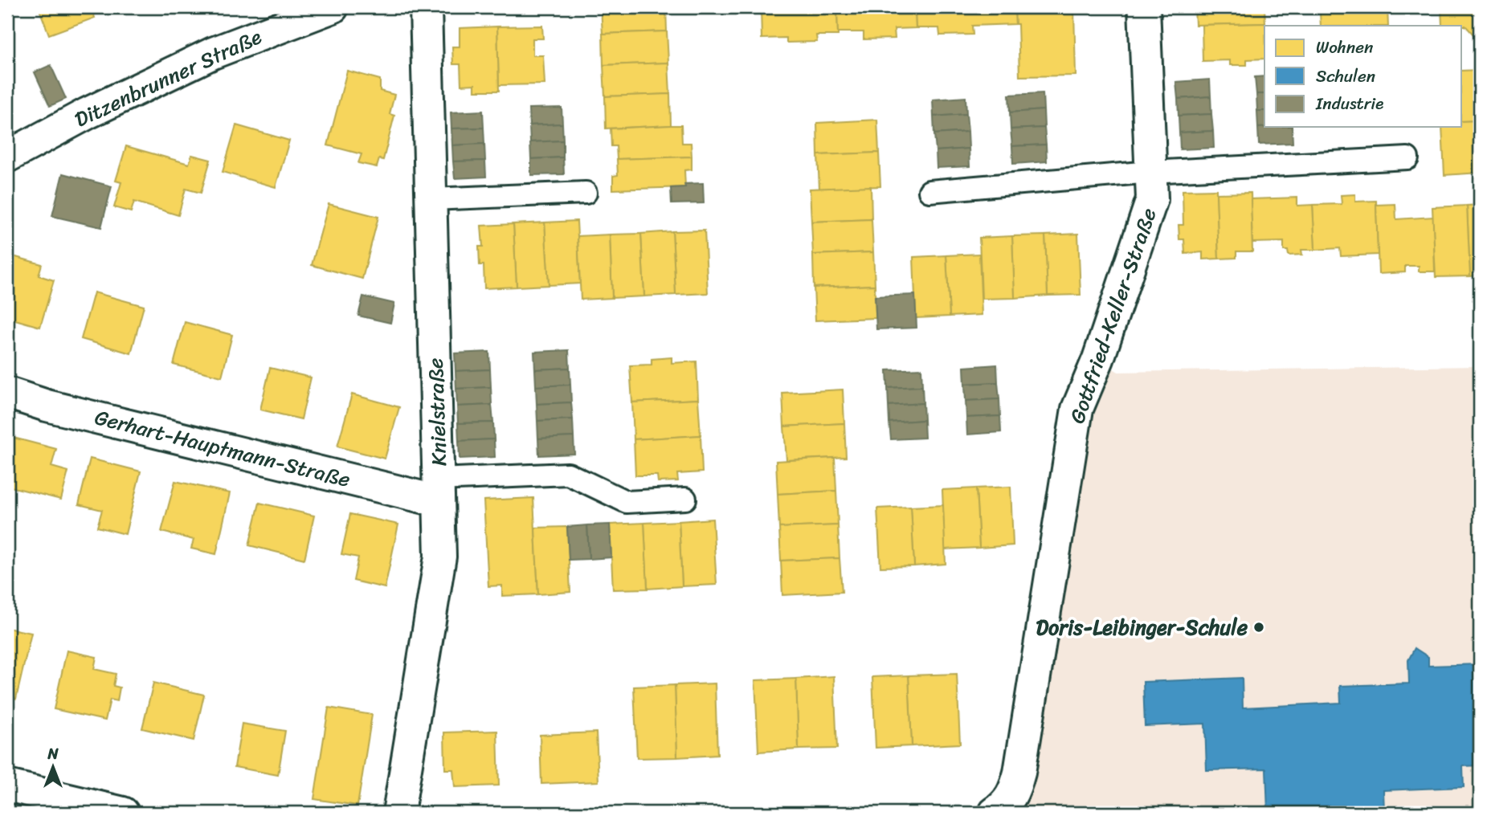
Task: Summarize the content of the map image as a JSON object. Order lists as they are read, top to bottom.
{
  "streets": {
    "street": [
      "Ditzenbrunner Straße",
      "Gottfried-Keller-Straße",
      "Knielstraße",
      "Gerhart-Hauptmann-Straße"
    ]
  },
  "crossings": [
    ["Knielstraße", "Gerhart-Hauptmann-Straße"]
  ],
  "places": ["Doris-Leibinger-Schule"],
  "legend": ["Wohnen", "Schulen", "Industrie"],
  "north": "top"
}
